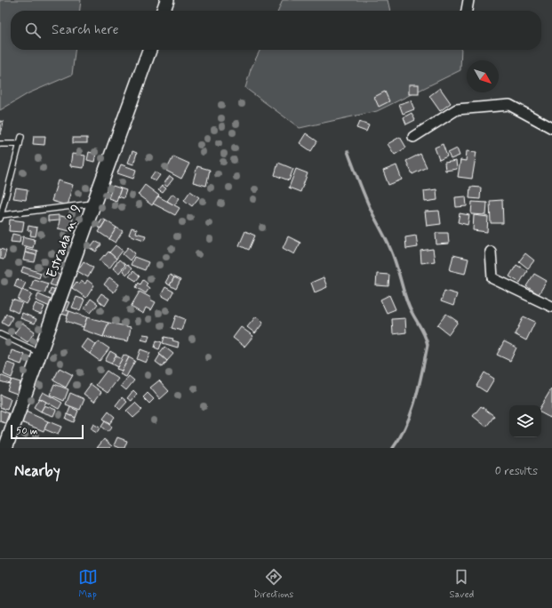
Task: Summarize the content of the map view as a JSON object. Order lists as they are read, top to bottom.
{
  "streets": {
    "main road": ["Estrada nº 9"]
  },
  "scale_bar": "50 m",
  "north": "bottom right",
  "page": {
    "search": "Search here",
    "scale": "50 m",
    "heading": ["Nearby", "0 results"],
    "nav": ["Map", "Directions", "Saved"]
  }
}
